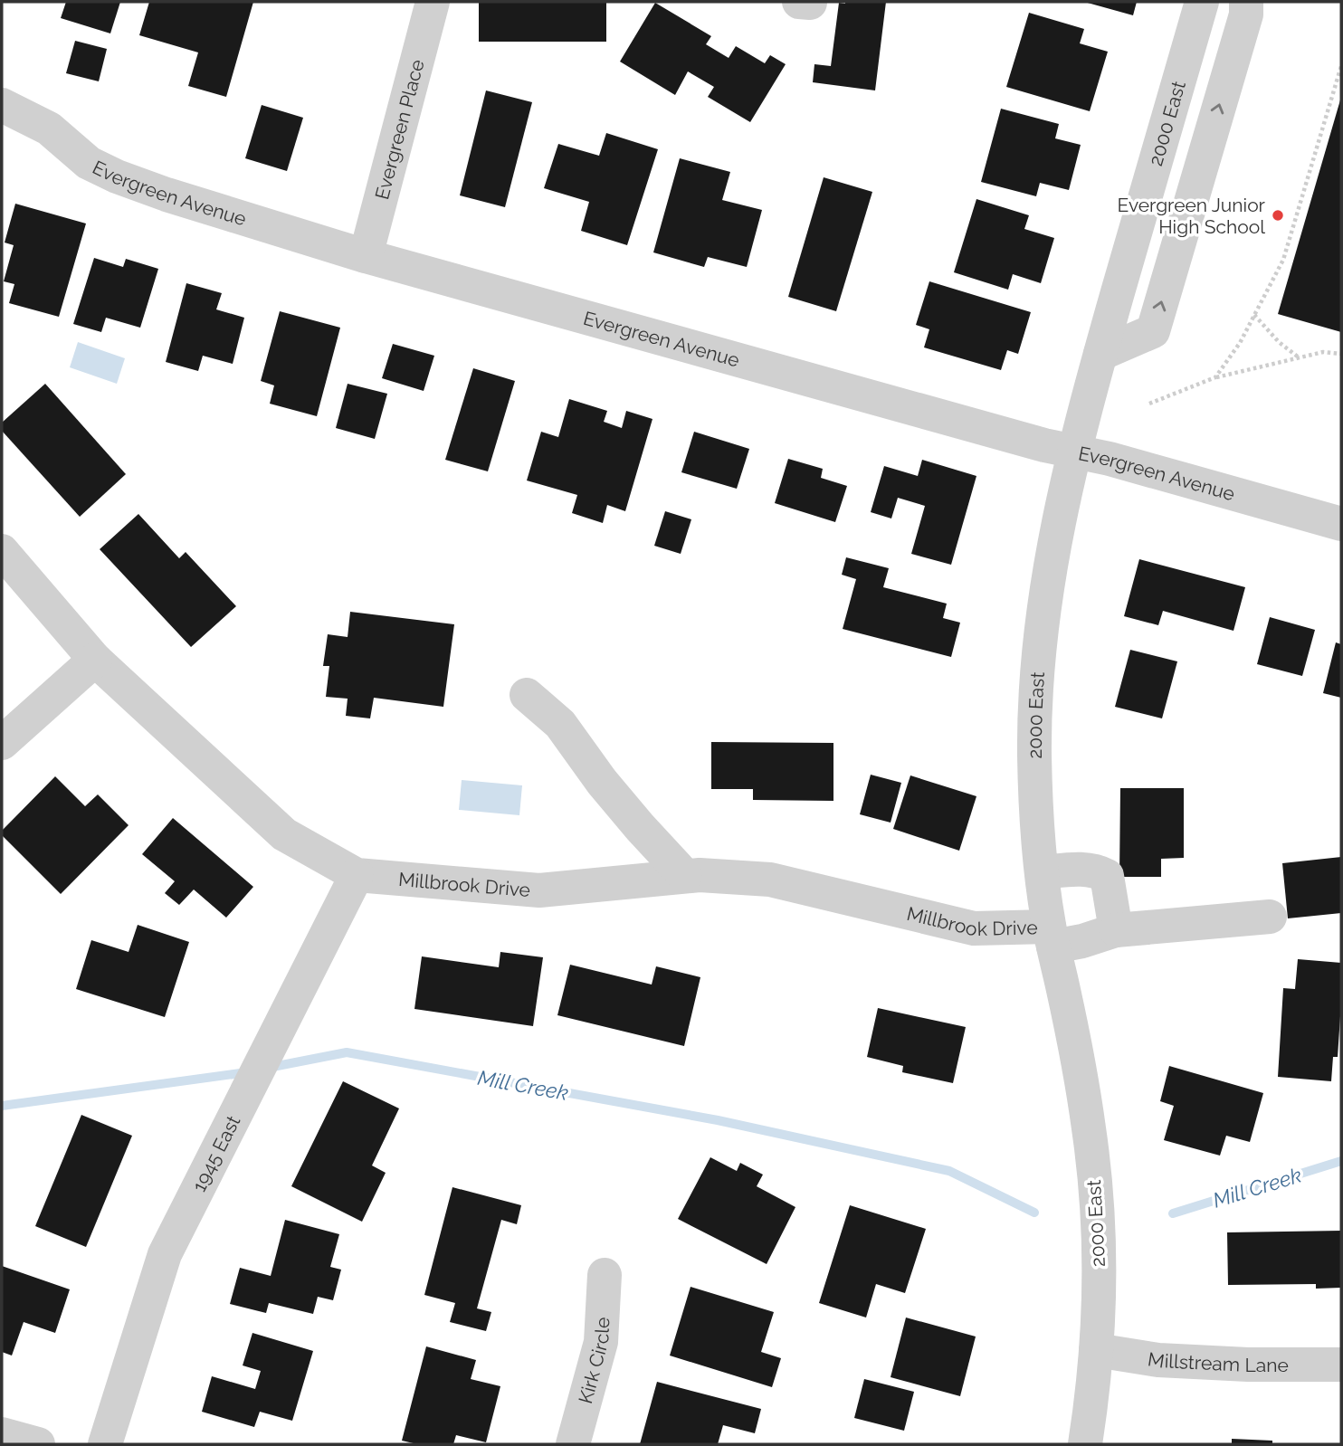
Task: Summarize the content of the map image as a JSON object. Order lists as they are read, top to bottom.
{
  "streets": {
    "street": [
      "2000 East",
      "Evergreen Place",
      "Evergreen Avenue",
      "Millbrook Drive",
      "1945 East",
      "Kirk Circle",
      "Millstream Lane"
    ]
  },
  "crossings": [
    ["2000 East", "Evergreen Avenue"],
    ["2000 East", "Millbrook Drive"],
    ["2000 East", "Millstream Lane"],
    ["Evergreen Place", "Evergreen Avenue"],
    ["Millbrook Drive", "1945 East"]
  ],
  "water": ["Mill Creek"],
  "places": ["Evergreen Junior High School"]
}
